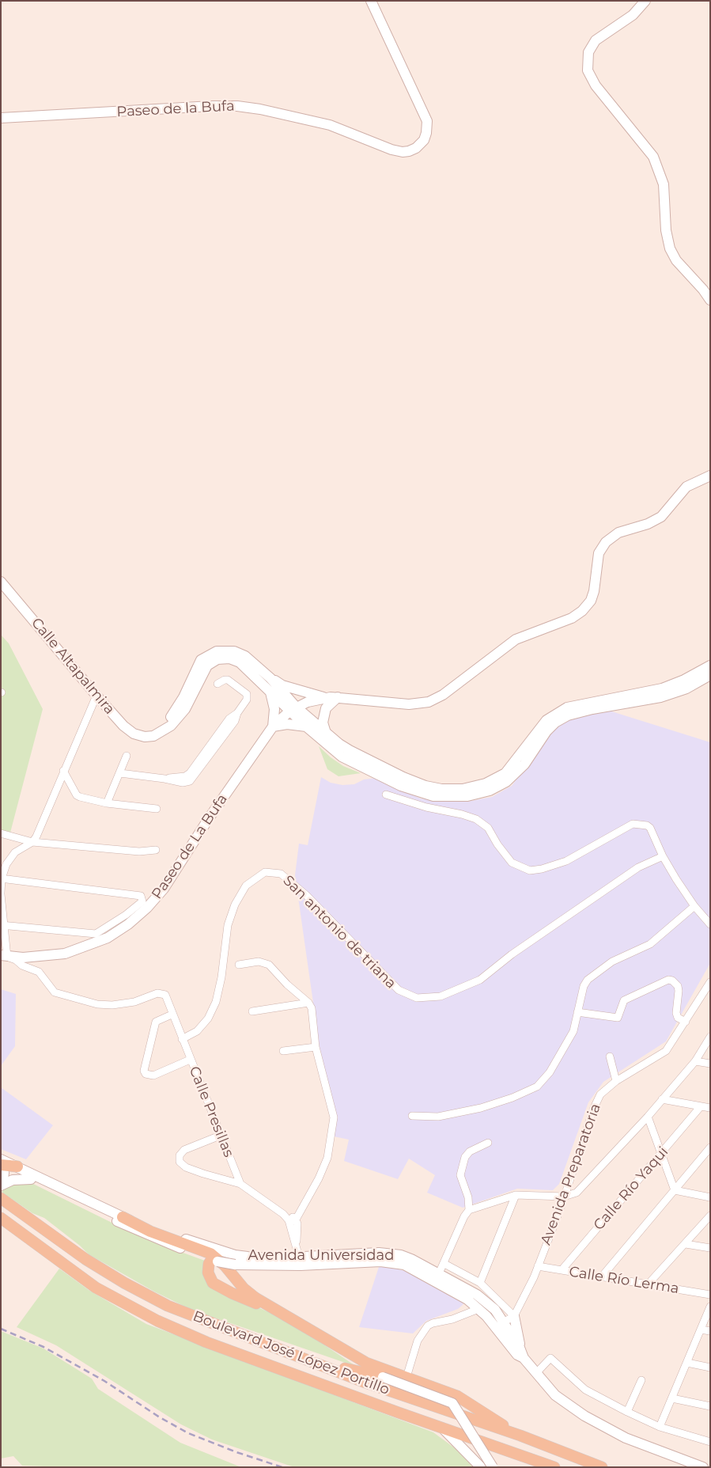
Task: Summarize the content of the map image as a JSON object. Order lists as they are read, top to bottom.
{
  "streets": {
    "main road": ["Boulevard José López Portillo"],
    "street": [
      "Paseo de la Bufa",
      "Calle Altapalmira",
      "Paseo de La Bufa",
      "San antonio de triana",
      "Calle Presillas",
      "Avenida Preparatoria",
      "Calle Río Yaqui",
      "Avenida Universidad",
      "Calle Río Lerma"
    ]
  },
  "crossings": [
    ["Paseo de La Bufa", "Calle Presillas"],
    ["San antonio de triana", "Calle Presillas"],
    ["Avenida Preparatoria", "Calle Río Lerma"],
    ["Calle Río Yaqui", "Calle Río Lerma"]
  ]
}
